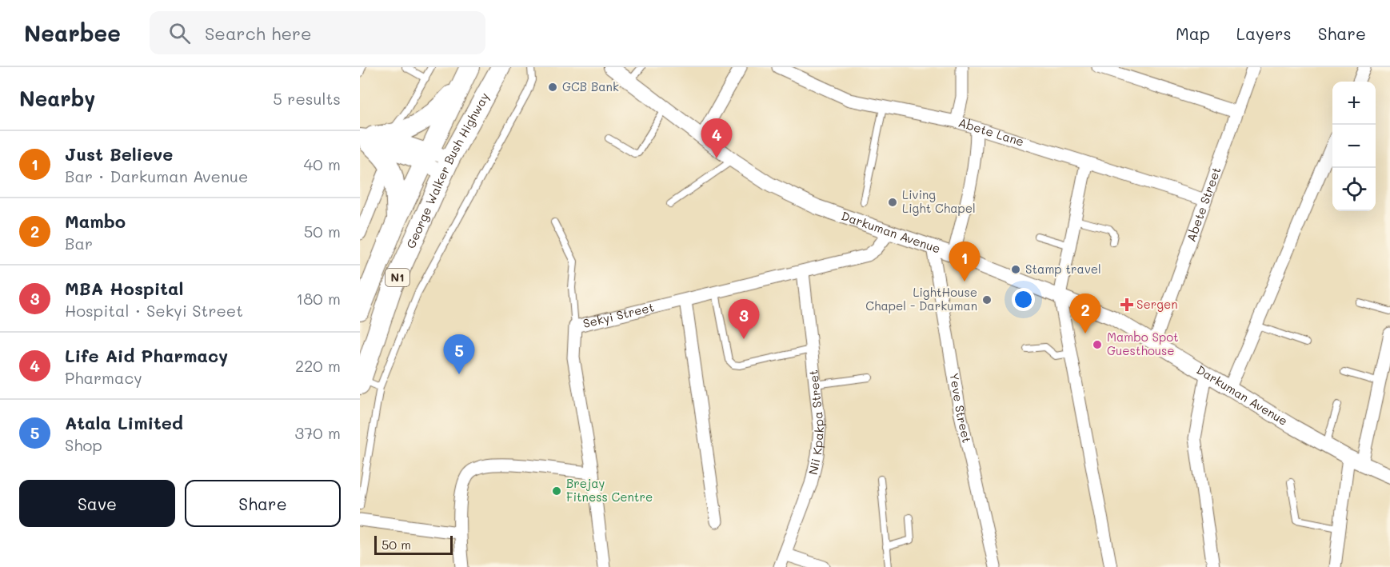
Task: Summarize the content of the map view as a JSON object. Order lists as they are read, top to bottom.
{
  "streets": {
    "highway": ["George Walker Bush Highway", "N1"],
    "street": [
      "Abete Lane",
      "Abete Street",
      "Darkuman Avenue",
      "Sekyi Street",
      "Yeve Street",
      "Nii Kpakpa Street"
    ]
  },
  "crossings": [
    ["Abete Lane", "Abete Street"],
    ["Abete Street", "Darkuman Avenue"],
    ["Darkuman Avenue", "Sekyi Street"],
    ["Darkuman Avenue", "Yeve Street"],
    ["Sekyi Street", "Nii Kpakpa Street"]
  ],
  "places": {
    "other": [
      "GCB Bank",
      "Living Light Chapel",
      "Stamp travel",
      "LightHouse Chapel - Darkuman",
      "Mambo Spot Guesthouse",
      "Brejay Fitness Centre"
    ],
    "health": ["Sergen"]
  },
  "scale_bar": "50 m",
  "page": {
    "header": "Nearbee",
    "search": "Search here",
    "nav": ["Map", "Layers", "Share"],
    "heading": ["Nearby", "5 results"],
    "map_buttons": ["+", "−"],
    "pins": [
      "4",
      "1",
      "2",
      "3",
      "5"
    ],
    "list": [
      {
        "mark": "1",
        "name": "Just Believe",
        "note": "Bar · Darkuman Avenue",
        "value": "40 m"
      },
      {
        "mark": "2",
        "name": "Mambo",
        "note": "Bar",
        "value": "50 m"
      },
      {
        "mark": "3",
        "name": "MBA Hospital",
        "note": "Hospital · Sekyi Street",
        "value": "180 m"
      },
      {
        "mark": "4",
        "name": "Life Aid Pharmacy",
        "note": "Pharmacy",
        "value": "220 m"
      },
      {
        "mark": "5",
        "name": "Atala Limited",
        "note": "Shop",
        "value": "370 m"
      }
    ],
    "buttons": ["Save", "Share"],
    "scale": "50 m"
  }
}
